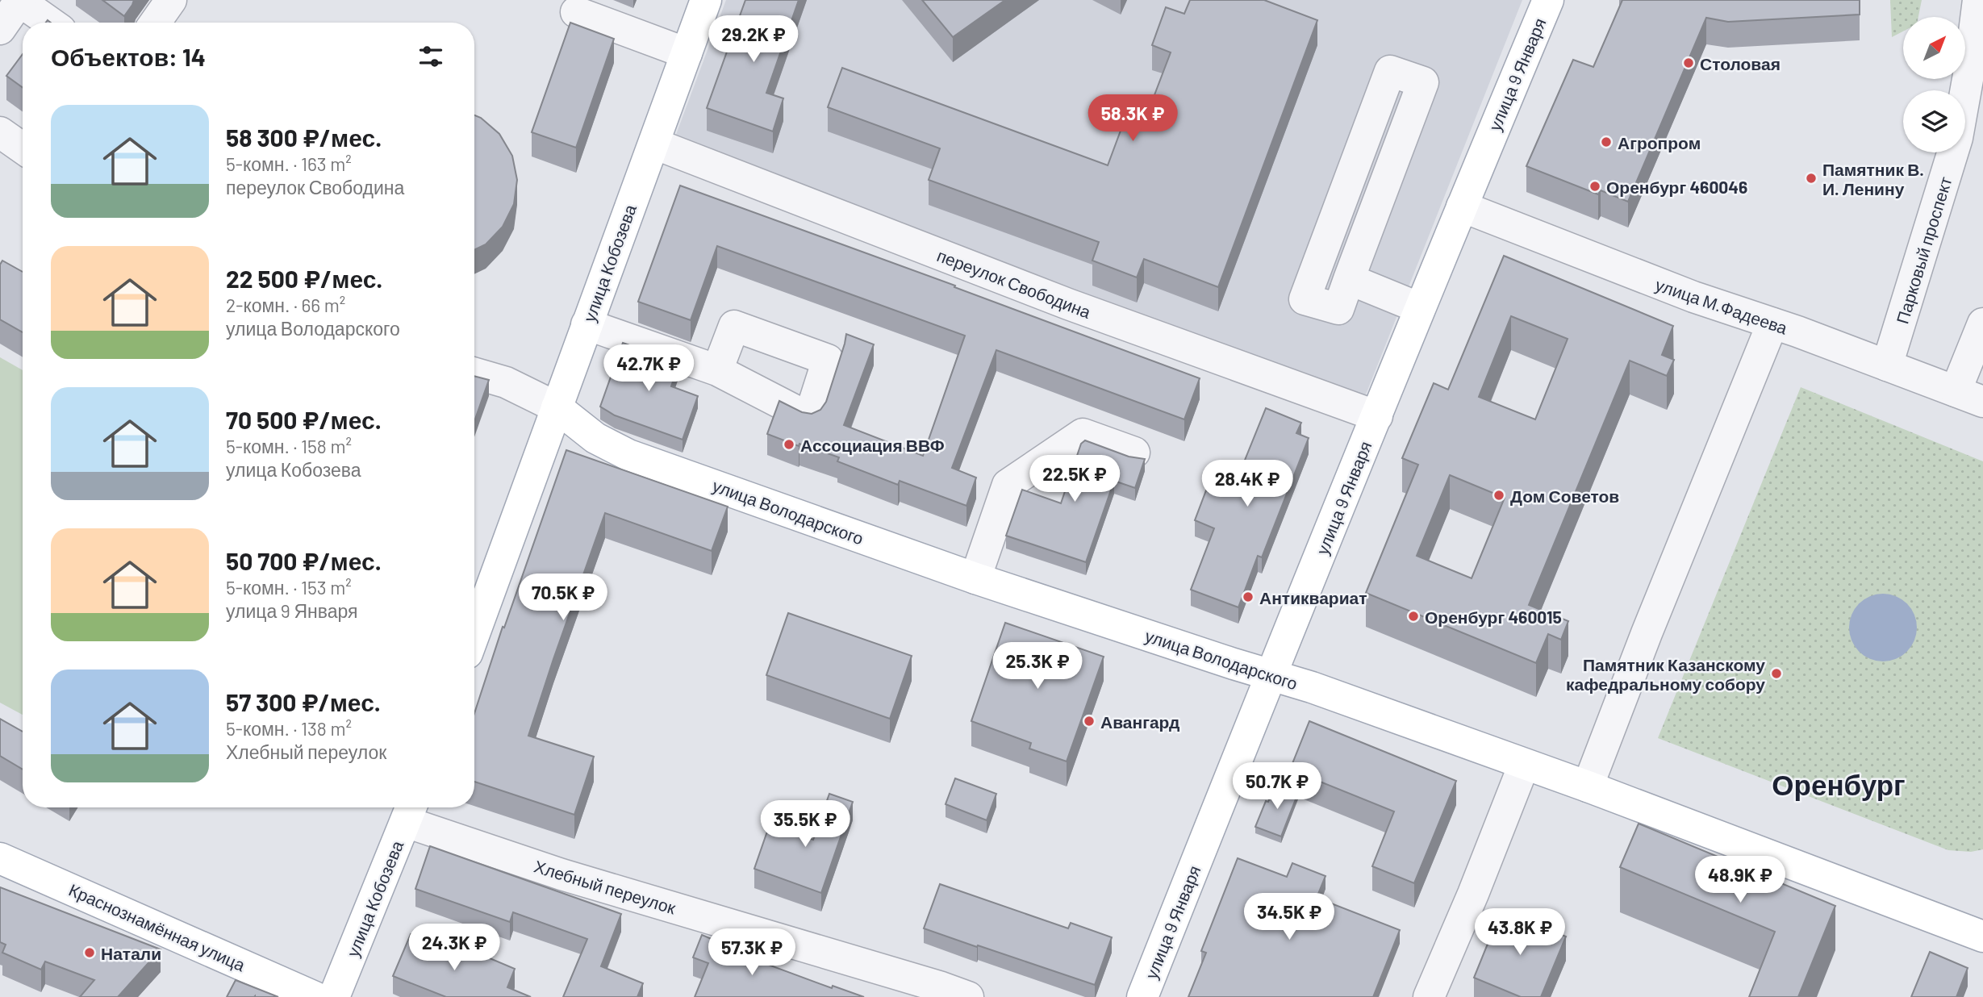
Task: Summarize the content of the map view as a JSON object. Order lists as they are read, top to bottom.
{
  "streets": {
    "main road": [
      "улица 9 Января",
      "улица Кобозева",
      "улица Володарского",
      "Краснознамённая улица"
    ],
    "street": [
      "Парковый проспект",
      "переулок Свободина",
      "улица М.Фадеева",
      "Хлебный переулок"
    ]
  },
  "crossings": [
    ["улица 9 Января", "переулок Свободина"],
    ["улица 9 Января", "улица М.Фадеева"],
    ["улица 9 Января", "улица Володарского"],
    ["Парковый проспект", "улица М.Фадеева"],
    ["улица Кобозева", "переулок Свободина"],
    ["улица Кобозева", "улица Володарского"],
    ["улица Кобозева", "Хлебный переулок"]
  ],
  "districts": ["Оренбург"],
  "places": [
    "Столовая",
    "Агропром",
    "Памятник В. И. Ленину",
    "Оренбург 460046",
    "Ассоциация ВВФ",
    "Дом Советов",
    "Антиквариат",
    "Оренбург 460015",
    "Памятник Казанскому кафедральному собору",
    "Авангард",
    "Натали"
  ],
  "north": "top right",
  "page": {
    "price": [
      "29.2K ₽",
      "58.3K ₽",
      "42.7K ₽",
      "22.5K ₽",
      "28.4K ₽",
      "70.5K ₽",
      "25.3K ₽",
      "50.7K ₽",
      "35.5K ₽",
      "48.9K ₽",
      "34.5K ₽",
      "43.8K ₽",
      "24.3K ₽",
      "57.3K ₽"
    ],
    "heading": "Объектов: 14",
    "list": [
      {
        "name": "58 300 ₽/мес.",
        "note": "5-комн. · 163 m² · переулок Свободина"
      },
      {
        "name": "22 500 ₽/мес.",
        "note": "2-комн. · 66 m² · улица Володарского"
      },
      {
        "name": "70 500 ₽/мес.",
        "note": "5-комн. · 158 m² · улица Кобозева"
      },
      {
        "name": "50 700 ₽/мес.",
        "note": "5-комн. · 153 m² · улица 9 Января"
      },
      {
        "name": "57 300 ₽/мес.",
        "note": "5-комн. · 138 m² · Хлебный переулок"
      }
    ]
  }
}
